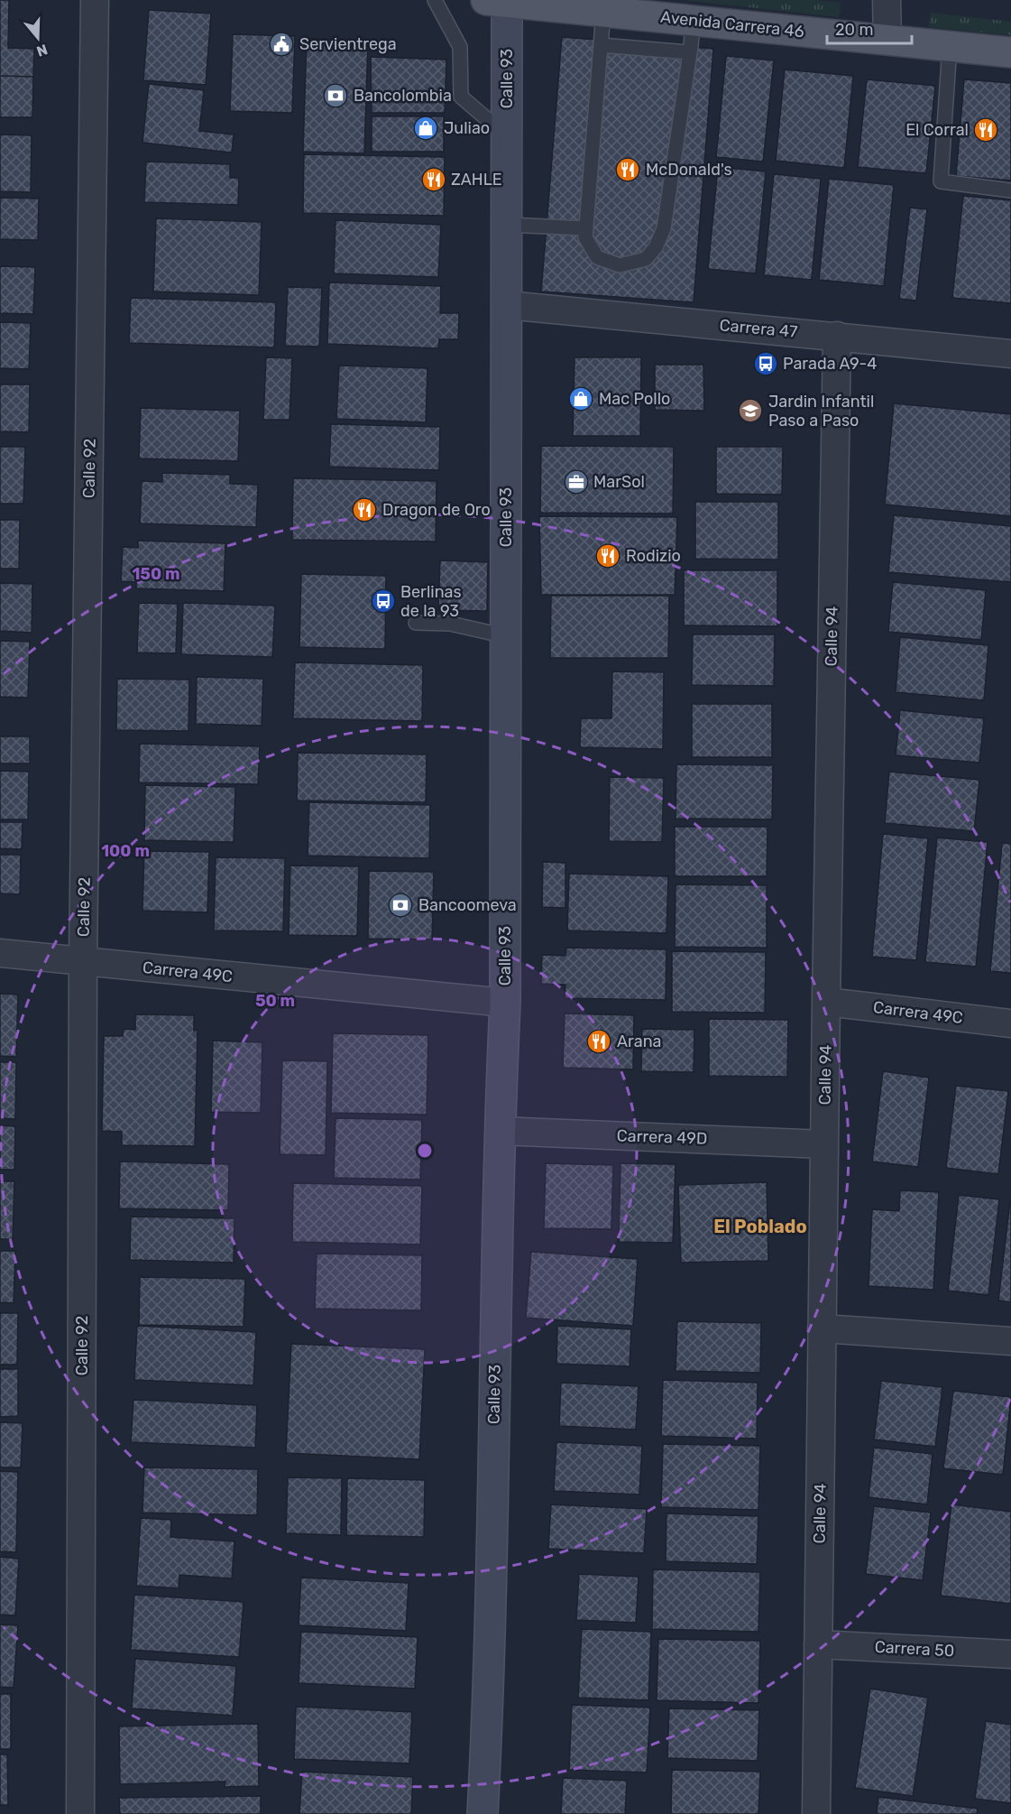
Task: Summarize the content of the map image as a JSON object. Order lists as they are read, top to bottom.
{
  "streets": {
    "main road": ["Avenida Carrera 46"],
    "street": [
      "Calle 93",
      "Carrera 47",
      "Calle 92",
      "Calle 94",
      "Carrera 49C",
      "Carrera 49D",
      "Carrera 50"
    ]
  },
  "crossings": [
    ["Avenida Carrera 46", "Calle 93"],
    ["Calle 93", "Carrera 47"],
    ["Calle 93", "Carrera 49C"],
    ["Calle 93", "Carrera 49D"],
    ["Carrera 47", "Calle 94"],
    ["Calle 92", "Carrera 49C"],
    ["Calle 94", "Carrera 49C"],
    ["Calle 94", "Carrera 49D"],
    ["Calle 94", "Carrera 50"]
  ],
  "districts": ["El Poblado"],
  "places": {
    "public building": ["Servientrega"],
    "bank": ["Bancolombia", "Bancoomeva"],
    "shop": ["Juliao", "Mac Pollo"],
    "restaurant": [
      "El Corral",
      "McDonald's",
      "ZAHLE",
      "Dragon de Oro",
      "Rodizio",
      "Arana"
    ],
    "bus stop": ["Parada A9-4", "Berlinas de la 93"],
    "school or university": ["Jardin Infantil Paso a Paso"],
    "office": ["MarSol"]
  },
  "scale_bar": "20 m",
  "north": "bottom",
  "rings": ["150 m", "100 m", "50 m"]
}
